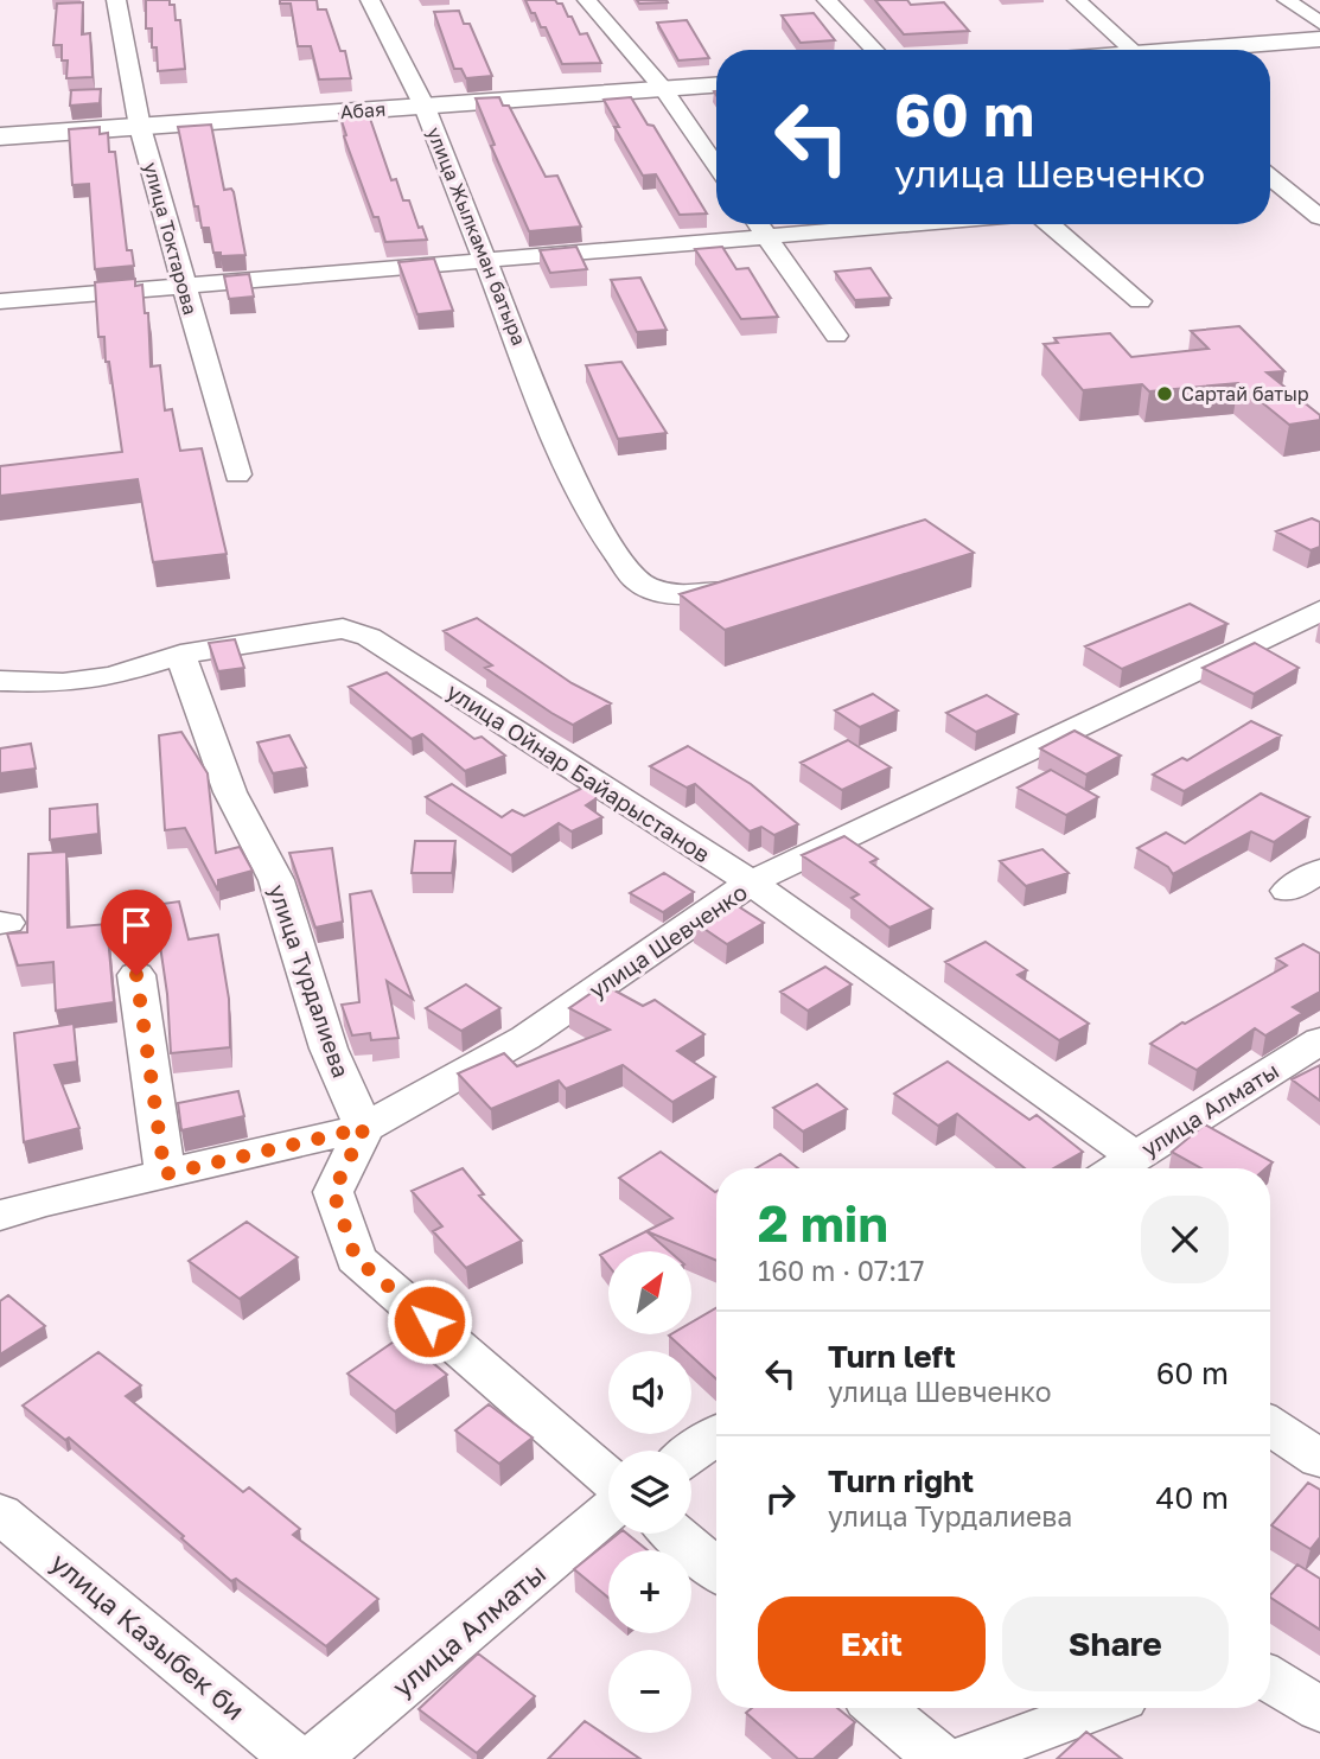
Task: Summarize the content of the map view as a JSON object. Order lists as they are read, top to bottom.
{
  "streets": {
    "street": [
      "Абая",
      "улица Жылкаман батыра",
      "улица Токтарова",
      "улица Ойнар Байарыстанов",
      "улица Шевченко",
      "улица Турдалиева",
      "улица Алматы",
      "улица Казыбек би"
    ]
  },
  "crossings": [
    ["Абая", "улица Жылкаман батыра"],
    ["Абая", "улица Токтарова"],
    ["улица Ойнар Байарыстанов", "улица Шевченко"],
    ["улица Ойнар Байарыстанов", "улица Турдалиева"],
    ["улица Ойнар Байарыстанов", "улица Алматы"],
    ["улица Шевченко", "улица Турдалиева"]
  ],
  "places": ["Сартай батыр"],
  "north": "top right",
  "page": {
    "turn": ["60 m", "улица Шевченко"],
    "heading": ["2 min", "160 m · 07:17"],
    "map_buttons": ["+", "−"],
    "list": [
      {
        "name": "Turn left",
        "note": "улица Шевченко",
        "value": "60 m"
      },
      {
        "name": "Turn right",
        "note": "улица Турдалиева",
        "value": "40 m"
      }
    ],
    "buttons": ["Exit", "Share"]
  }
}
